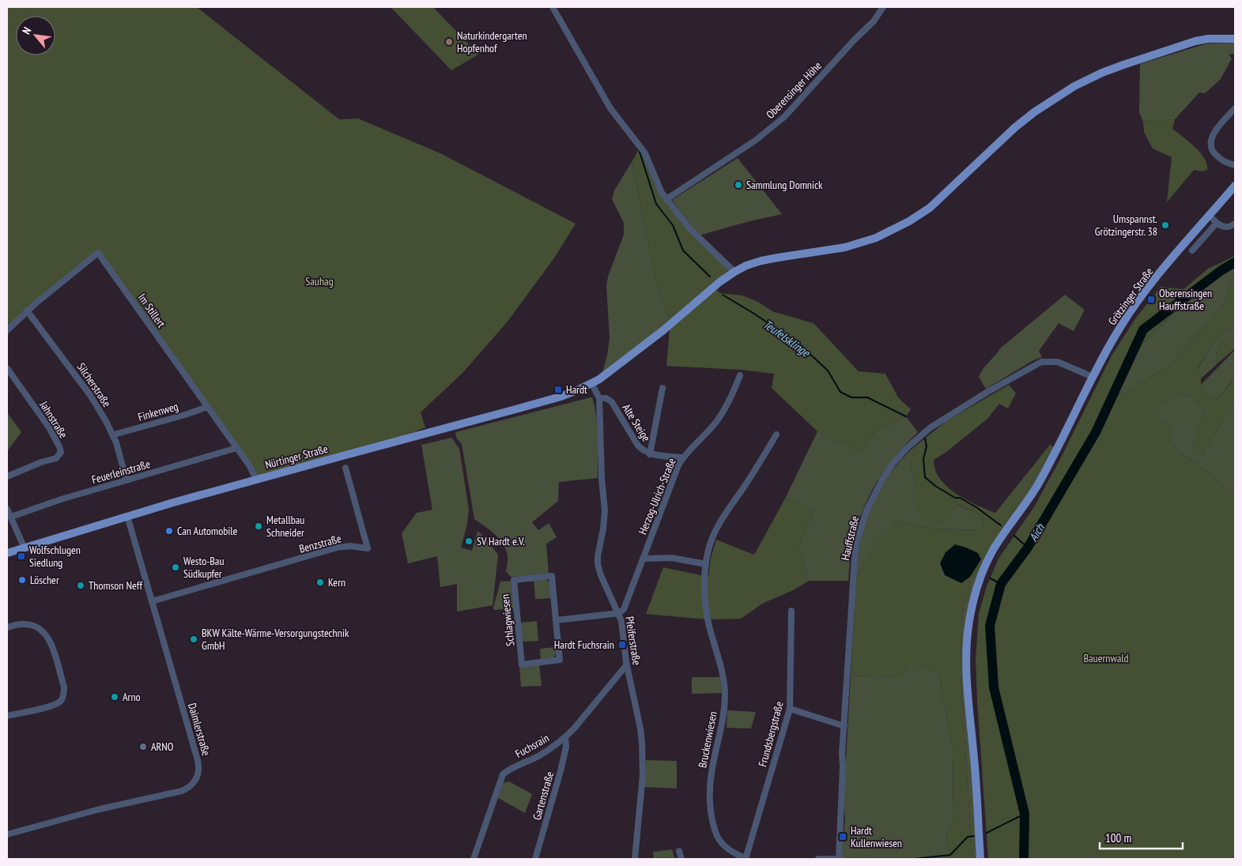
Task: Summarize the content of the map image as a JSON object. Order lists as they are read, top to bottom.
{
  "streets": {
    "main road": ["Grötzinger Straße", "Nürtinger Straße"],
    "street": [
      "Oberensinger Höhe",
      "Im Stillert",
      "Silcherstraße",
      "Finkenweg",
      "Jahnstraße",
      "Alte Steige",
      "Feuerleinstraße",
      "Herzog-Ulrich-Straße",
      "Hauffstraße",
      "Benzstraße",
      "Schlagwiesen",
      "Pfeiferstraße",
      "Daimlerstraße",
      "Frundsbergstraße",
      "Bruckenwiesen",
      "Fuchsrain",
      "Gartenstraße"
    ]
  },
  "crossings": [
    ["Grötzinger Straße", "Hauffstraße"],
    ["Im Stillert", "Silcherstraße"],
    ["Im Stillert", "Finkenweg"],
    ["Im Stillert", "Nürtinger Straße"],
    ["Im Stillert", "Feuerleinstraße"],
    ["Silcherstraße", "Finkenweg"],
    ["Silcherstraße", "Feuerleinstraße"],
    ["Alte Steige", "Herzog-Ulrich-Straße"],
    ["Alte Steige", "Pfeiferstraße"],
    ["Nürtinger Straße", "Pfeiferstraße"],
    ["Nürtinger Straße", "Daimlerstraße"],
    ["Herzog-Ulrich-Straße", "Pfeiferstraße"],
    ["Benzstraße", "Daimlerstraße"],
    ["Pfeiferstraße", "Fuchsrain"],
    ["Frundsbergstraße", "Bruckenwiesen"],
    ["Fuchsrain", "Gartenstraße"]
  ],
  "water": ["Teufelsklinge", "Aich"],
  "parks": ["Sauhag", "Bauernwald"],
  "places": {
    "other": [
      "Naturkindergarten Hopfenhof",
      "Sammlung Domnick",
      "Umspannst. Grötzingerstr. 38",
      "Metallbau Schneider",
      "Can Automobile",
      "SV Hardt e.V.",
      "Westo-Bau Südkupfer",
      "Löscher",
      "Kern",
      "Thomson Neff",
      "BKW Kälte-Wärme-Versorgungstechnik GmbH",
      "Arno",
      "ARNO"
    ],
    "transit": [
      "Oberensingen Hauffstraße",
      "Hardt",
      "Wolfschlugen Siedlung",
      "Hardt Fuchsrain",
      "Hardt Kullenwiesen"
    ]
  },
  "scale_bar": "100 m",
  "north": "top left"
}
